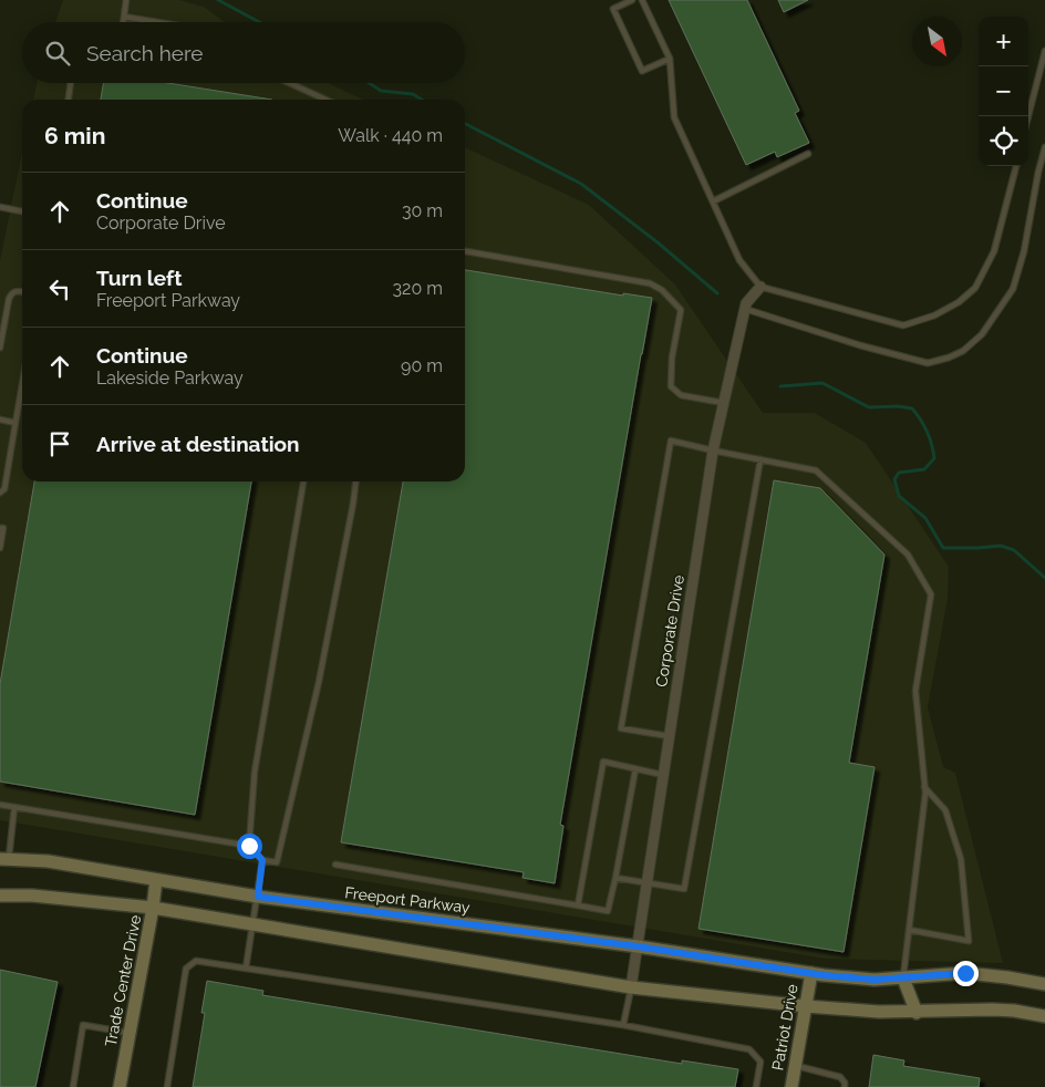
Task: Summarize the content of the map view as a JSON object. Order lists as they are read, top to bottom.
{
  "streets": {
    "main road": ["Freeport Parkway", "Trade Center Drive", "Patriot Drive"],
    "street": ["Corporate Drive"]
  },
  "crossings": [
    ["Corporate Drive", "Freeport Parkway"],
    ["Freeport Parkway", "Trade Center Drive"],
    ["Freeport Parkway", "Patriot Drive"]
  ],
  "north": "bottom right",
  "page": {
    "map_buttons": ["+", "−"],
    "search": "Search here",
    "heading": ["6 min", "Walk · 440 m"],
    "list": [
      ["Continue", "Corporate Drive", "30 m"],
      ["Turn left", "Freeport Parkway", "320 m"],
      ["Continue", "Lakeside Parkway", "90 m"],
      "Arrive at destination"
    ]
  }
}
